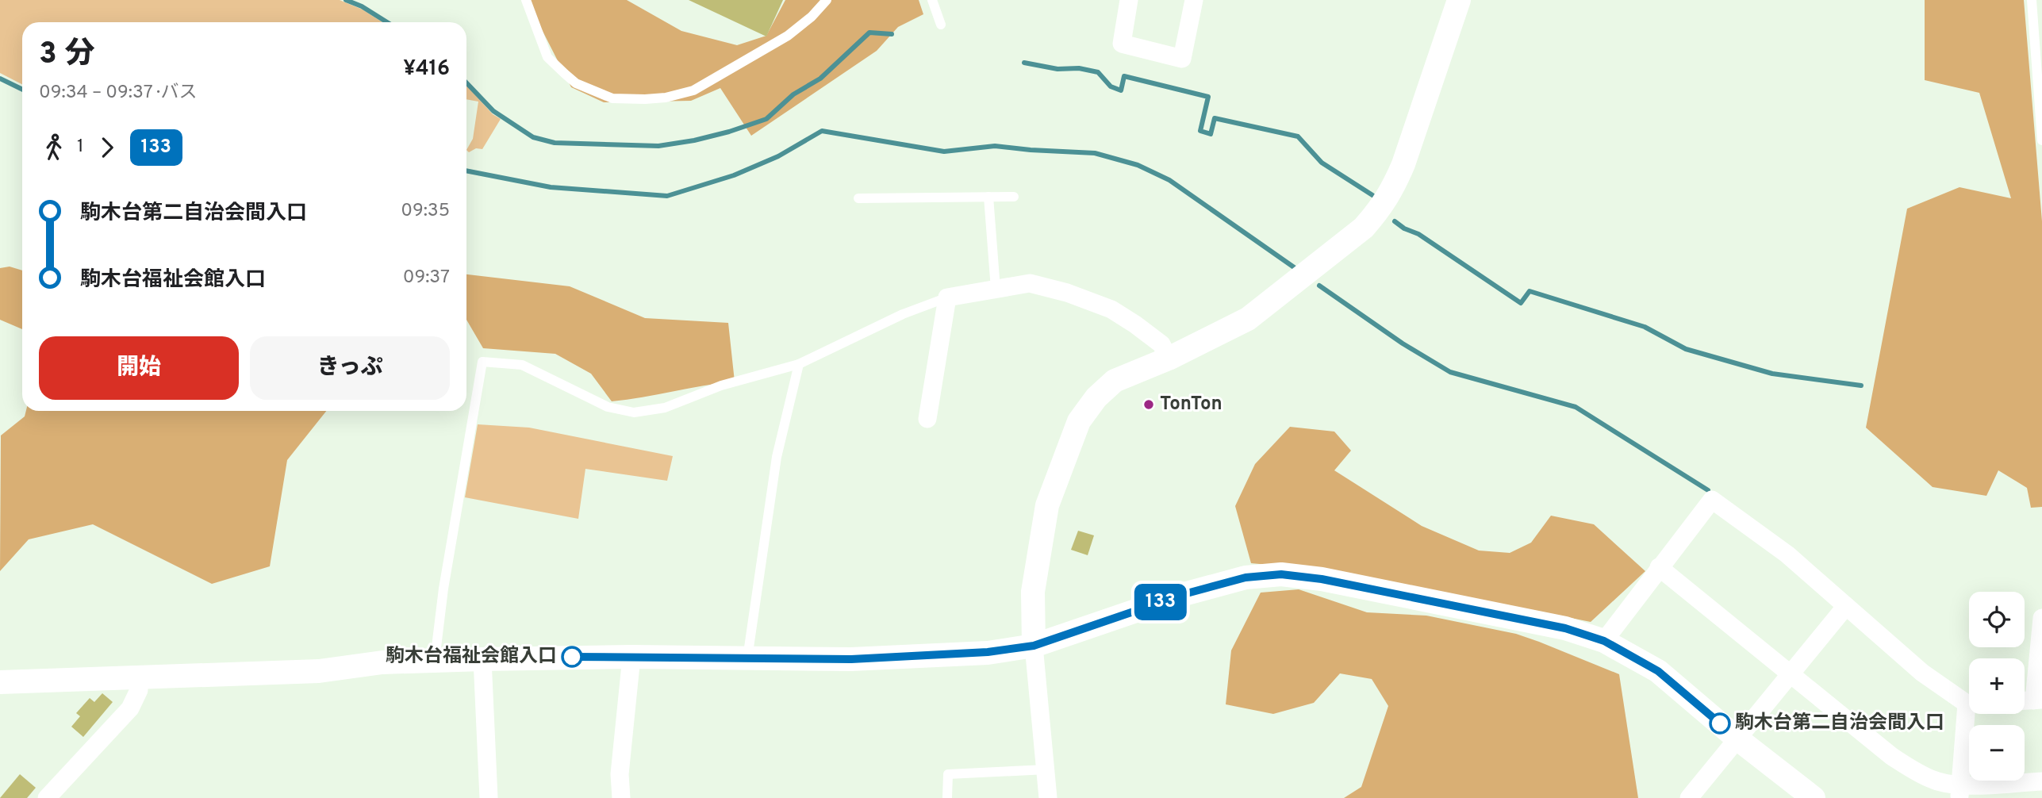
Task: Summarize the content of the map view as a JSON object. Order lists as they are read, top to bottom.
{
  "places": ["TonTon", "駒木台福祉会館入口", "駒木台第二自治会間入口"],
  "lines": ["bus line 133"],
  "page": {
    "on_map": "133",
    "heading": ["3 分", "09:34 – 09:37 · バス", "¥416"],
    "legs": ["1", "133"],
    "list": [
      {
        "name": "駒木台第二自治会間入口",
        "value": "09:35"
      },
      {
        "name": "駒木台福祉会館入口",
        "value": "09:37"
      }
    ],
    "buttons": ["開始", "きっぷ"],
    "map_buttons": ["+", "−"]
  }
}
